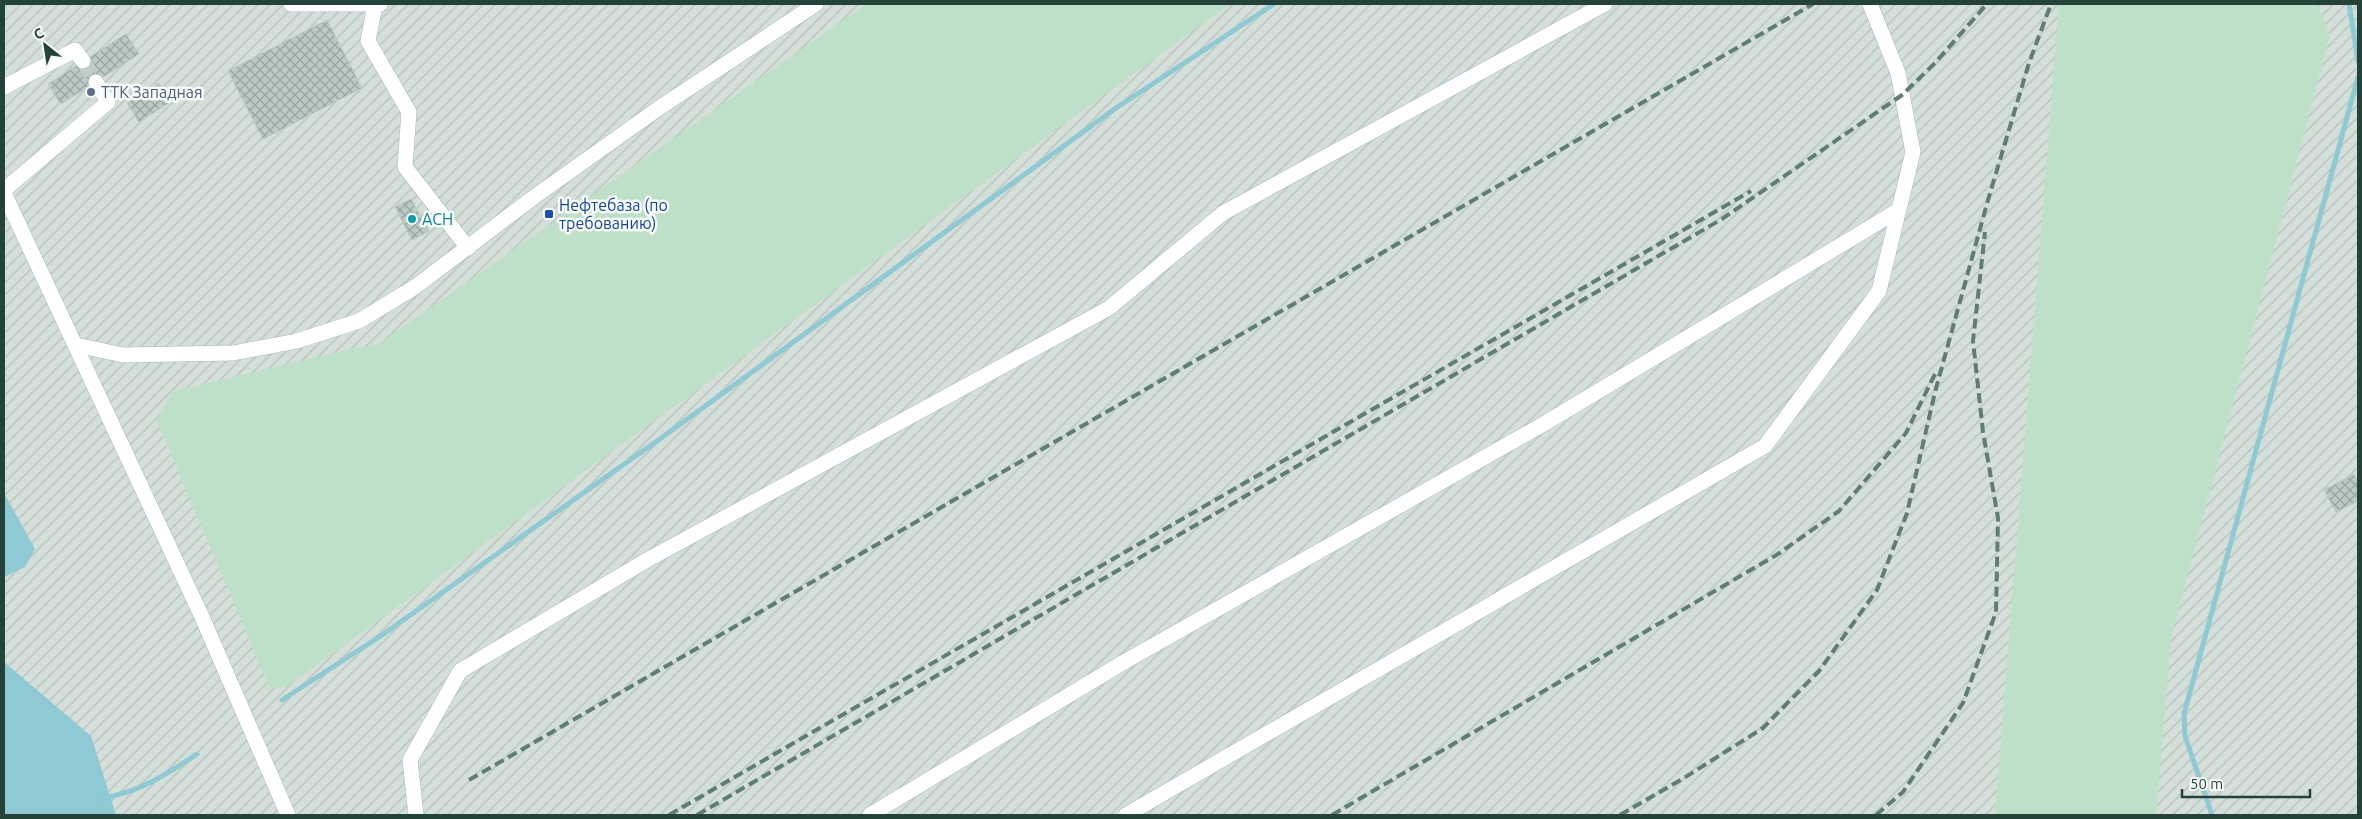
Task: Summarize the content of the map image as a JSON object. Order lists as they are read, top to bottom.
{
  "places": {
    "other": ["ТТК Западная", "АСН"],
    "transit": ["Нефтебаза (по требованию)"]
  },
  "scale_bar": "50 m",
  "north": "top left"
}
